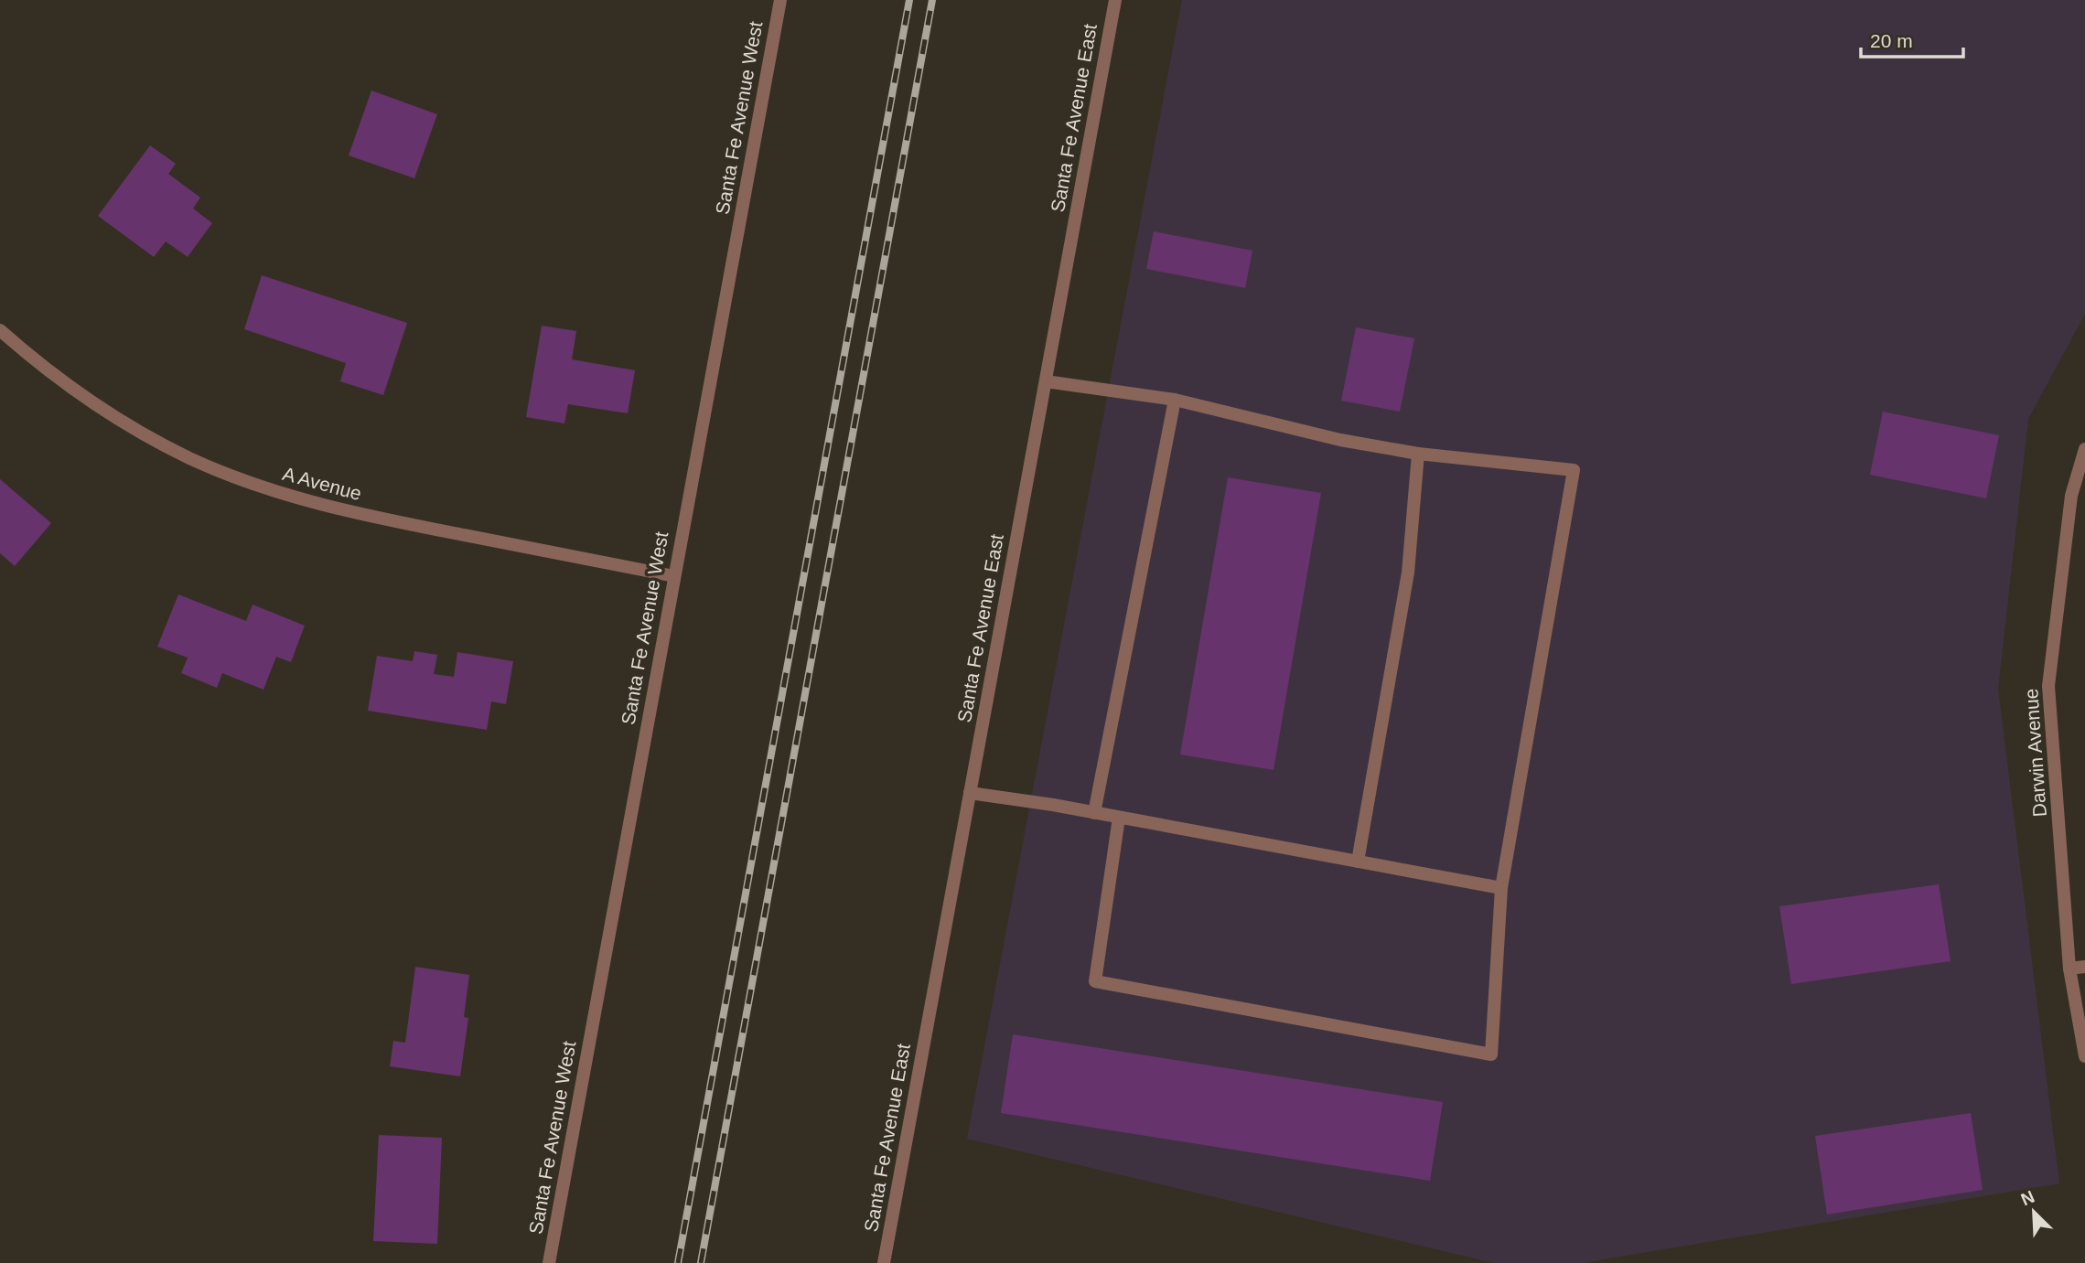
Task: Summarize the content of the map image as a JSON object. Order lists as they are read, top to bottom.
{
  "streets": {
    "street": [
      "Santa Fe Avenue West",
      "Santa Fe Avenue East",
      "A Avenue",
      "Darwin Avenue"
    ]
  },
  "crossings": [
    ["Santa Fe Avenue West", "A Avenue"]
  ],
  "scale_bar": "20 m",
  "north": "top left"
}
